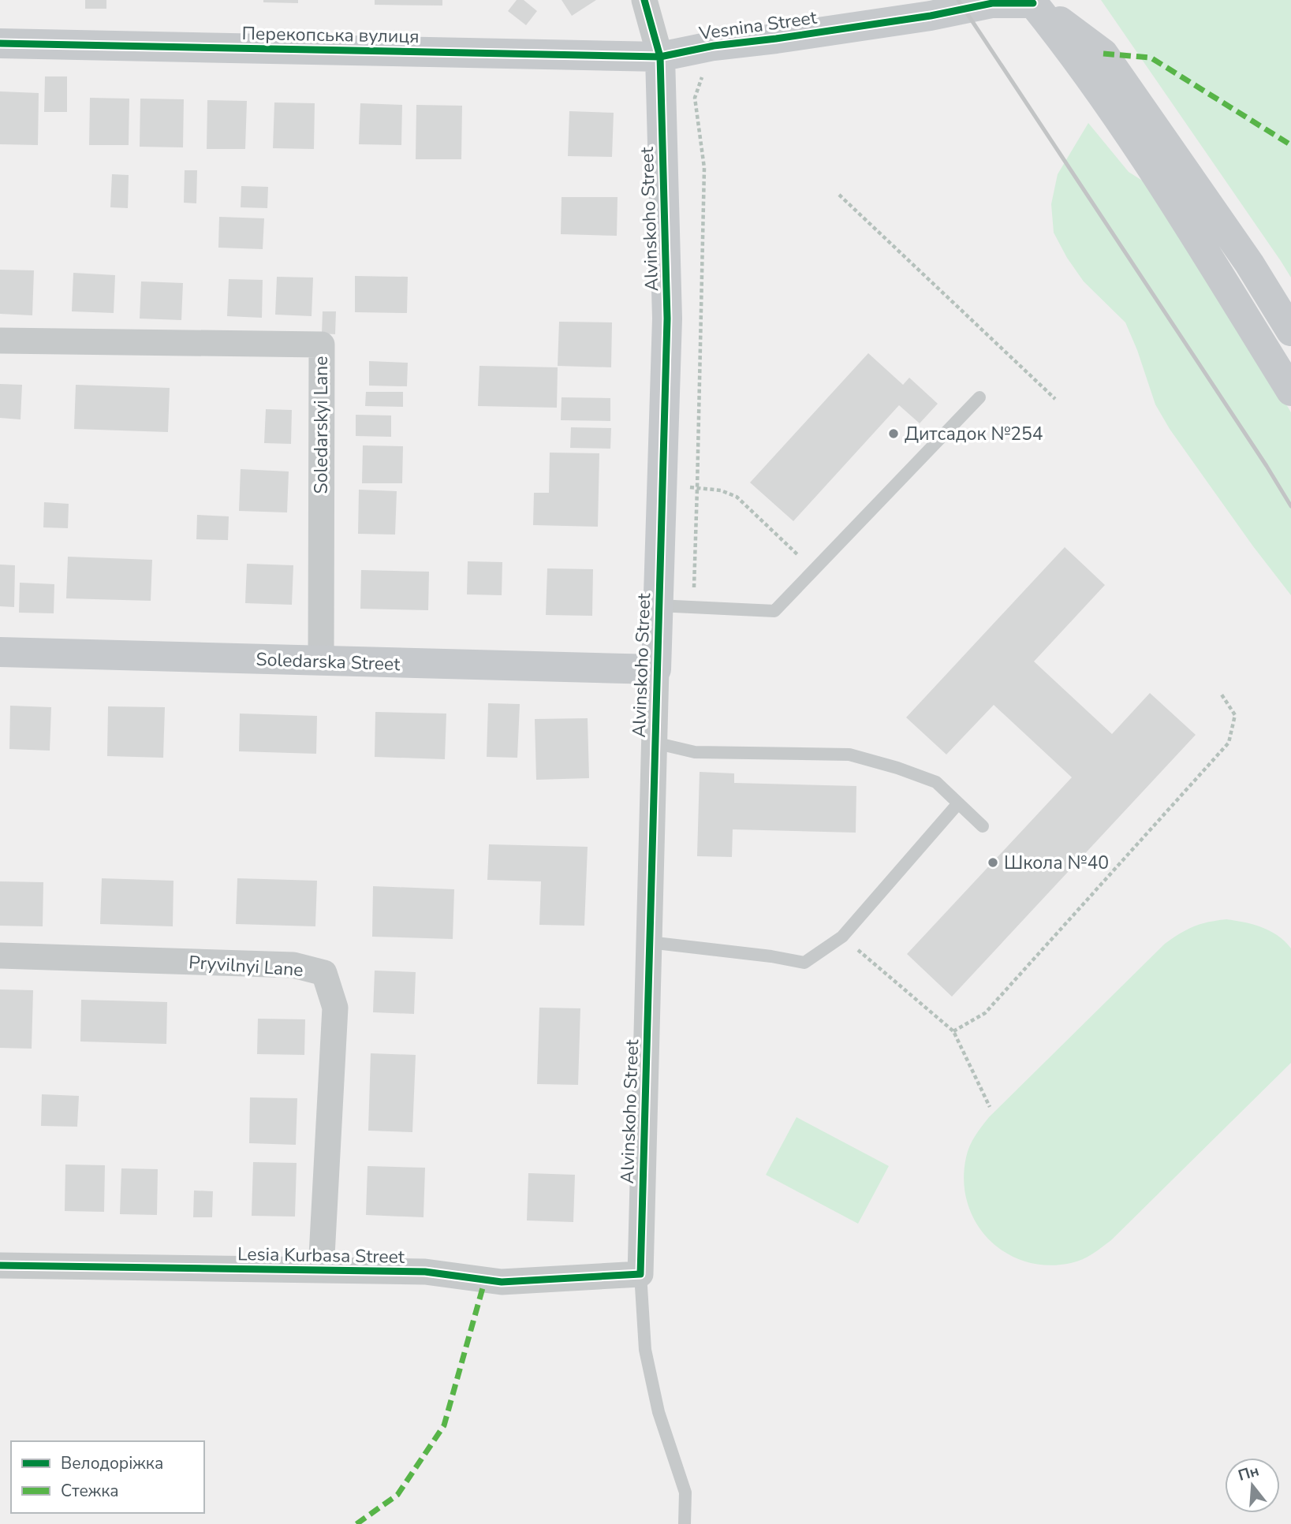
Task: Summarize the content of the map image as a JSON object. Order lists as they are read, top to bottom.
{
  "streets": {
    "street": [
      "Vesnina Street",
      "Перекопська вулиця",
      "Alvinskoho Street",
      "Soledarskyi Lane",
      "Soledarska Street",
      "Pryvilnyi Lane",
      "Lesia Kurbasa Street"
    ]
  },
  "crossings": [
    ["Vesnina Street", "Перекопська вулиця"],
    ["Vesnina Street", "Alvinskoho Street"],
    ["Перекопська вулиця", "Alvinskoho Street"],
    ["Alvinskoho Street", "Soledarska Street"],
    ["Alvinskoho Street", "Lesia Kurbasa Street"],
    ["Soledarskyi Lane", "Soledarska Street"],
    ["Pryvilnyi Lane", "Lesia Kurbasa Street"]
  ],
  "places": ["Дитсадок №254", "Школа №40"],
  "legend": ["Велодоріжка", "Стежка"],
  "north": "top"
}
